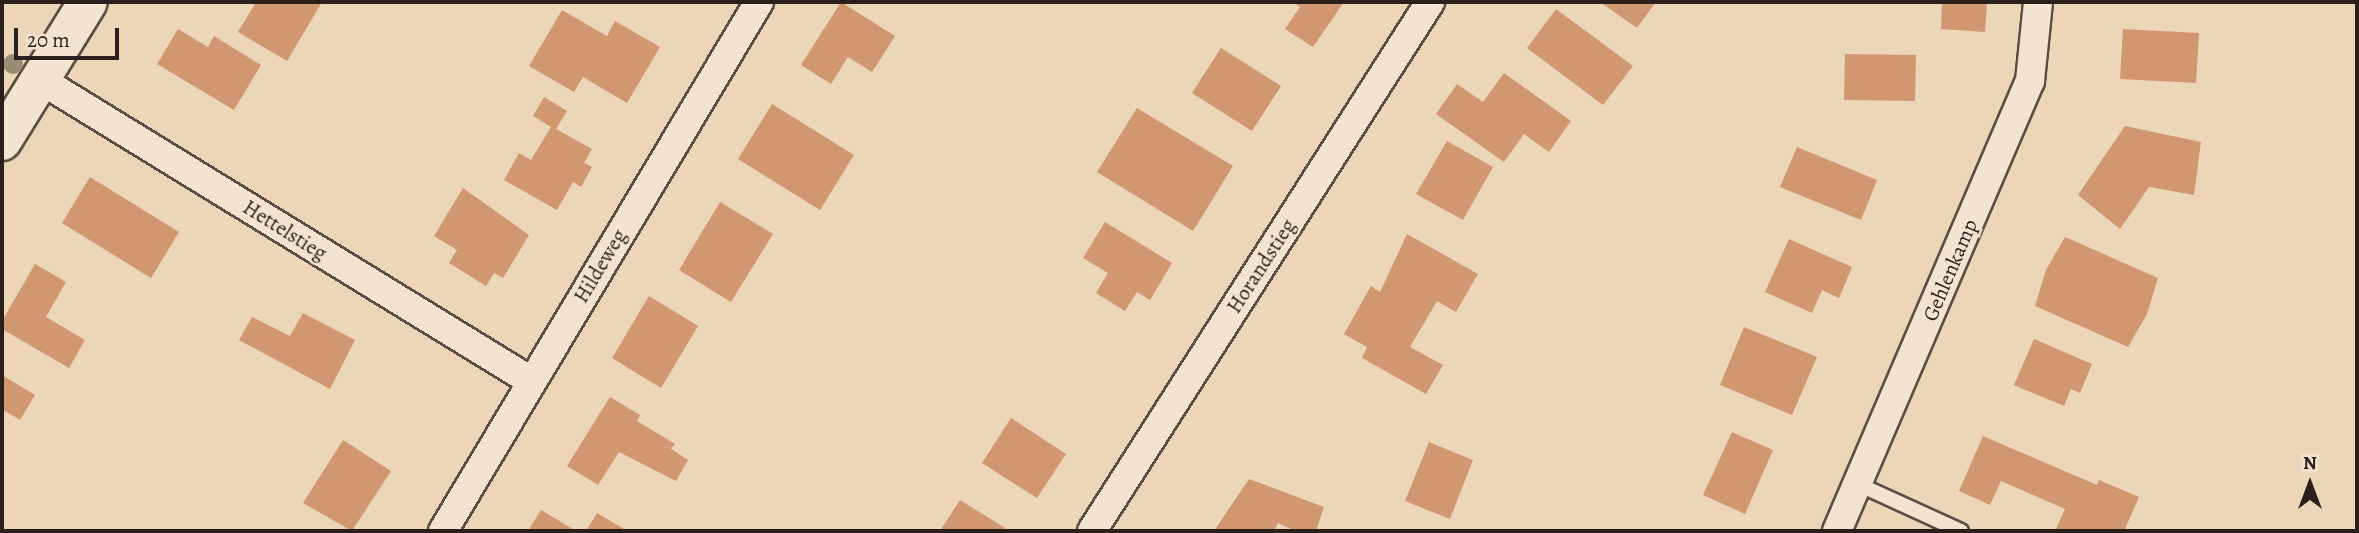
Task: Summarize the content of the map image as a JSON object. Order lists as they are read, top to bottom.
{
  "streets": {
    "street": [
      "Hettelstieg",
      "Hildeweg",
      "Horandstieg",
      "Gehlenkamp"
    ]
  },
  "crossings": [
    ["Hettelstieg", "Hildeweg"]
  ],
  "scale_bar": "20 m",
  "north": "top"
}
